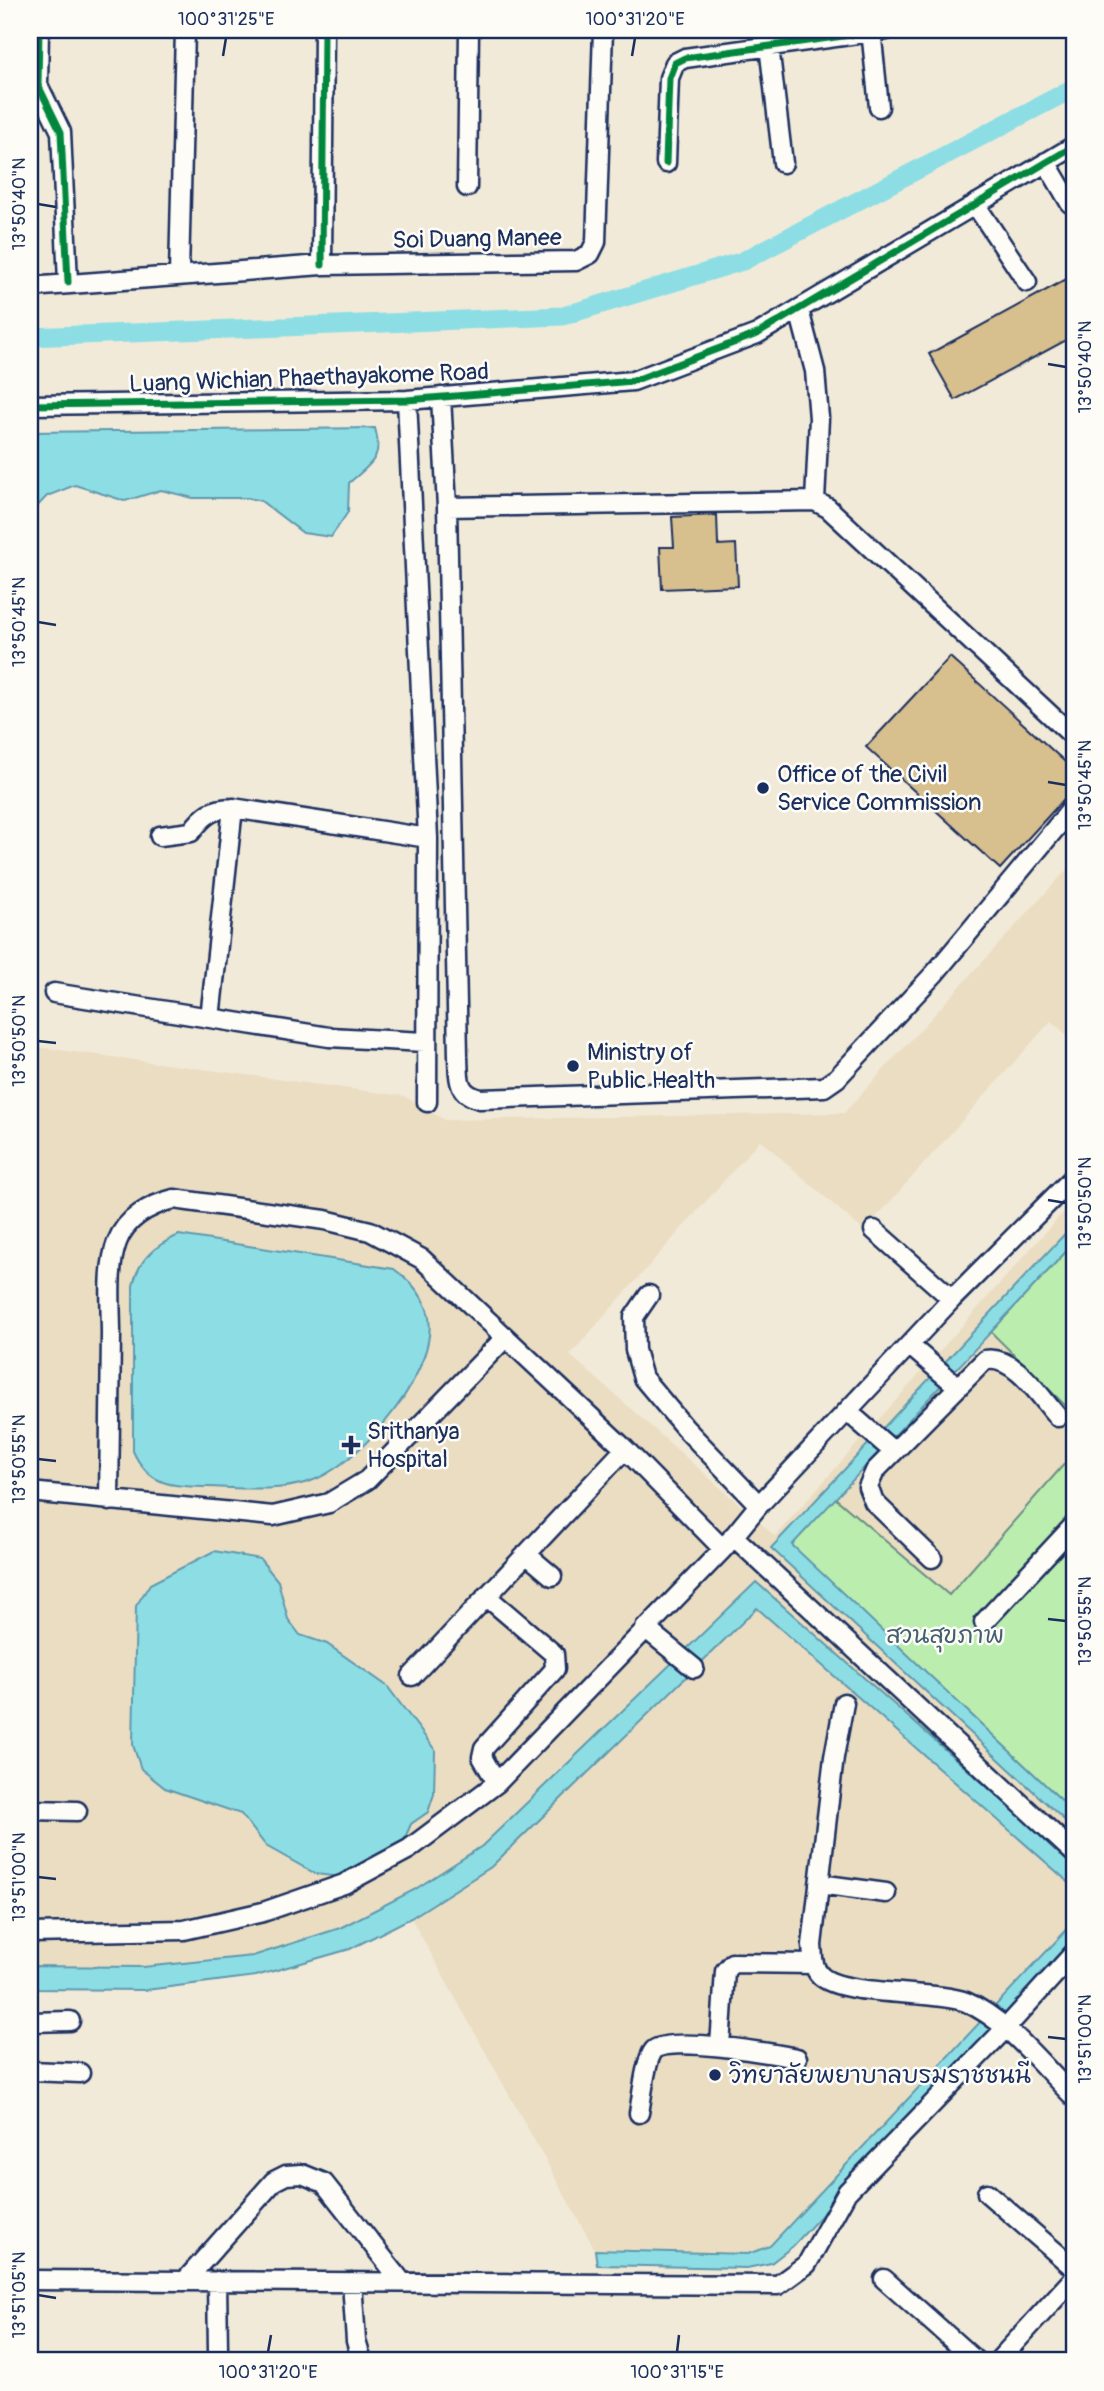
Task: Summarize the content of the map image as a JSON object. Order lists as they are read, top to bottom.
{
  "streets": {
    "street": ["Soi Duang Manee", "Luang Wichian Phaethayakome Road"]
  },
  "parks": ["สวนสุขภาพ"],
  "places": {
    "other": ["Office of the Civil Service Commission", "Ministry of Public Health", "วิทยาลัยพยาบาลบรมราชชนนี"],
    "health": ["Srithanya Hospital"]
  },
  "coordinates": [
    "100°31'25\"E",
    "100°31'20\"E",
    "13°50'40\"N",
    "13°50'45\"N",
    "13°50'50\"N",
    "13°50'55\"N",
    "13°51'00\"N",
    "13°51'05\"N",
    "100°31'15\"E"
  ]
}
